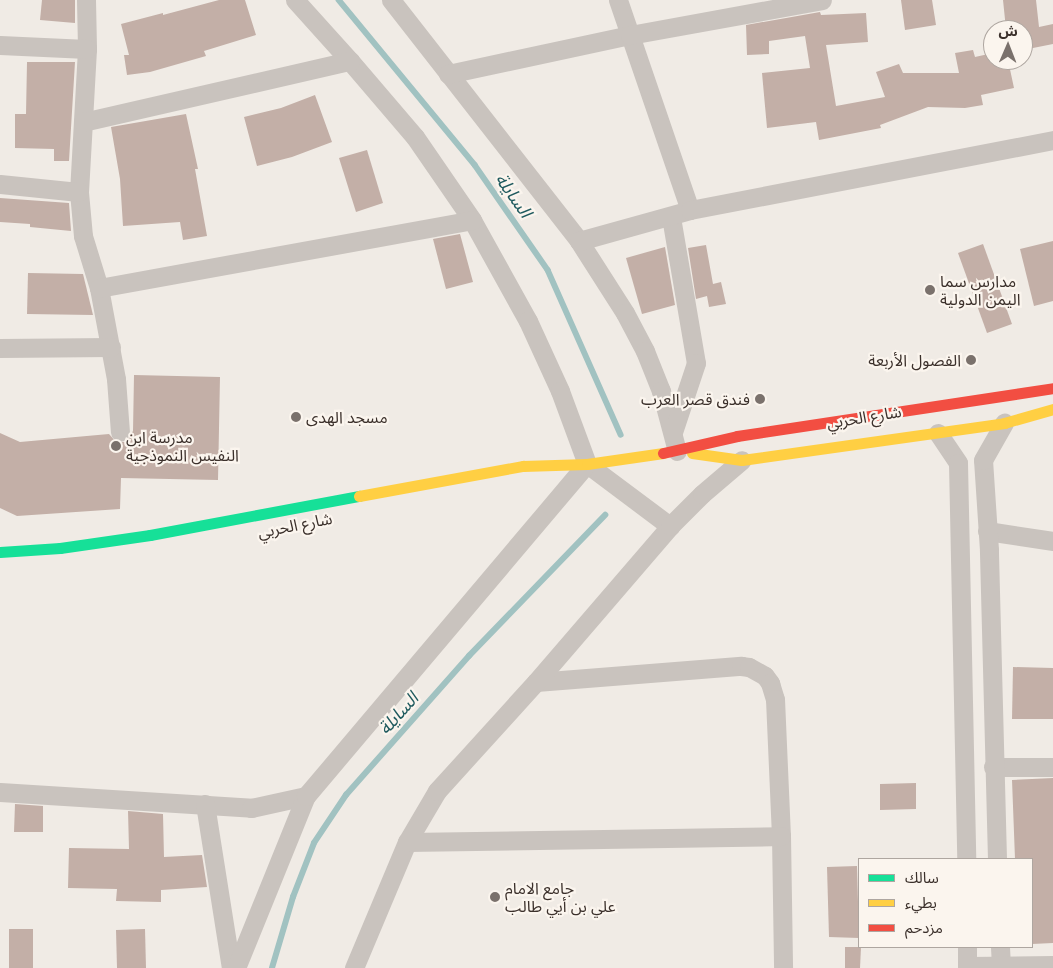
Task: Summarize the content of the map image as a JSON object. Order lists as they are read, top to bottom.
{
  "streets": {
    "street": ["شارع الحربي"]
  },
  "water": ["السايلة"],
  "places": [
    "مدارس سما اليمن الدولية",
    "الفصول الأربعة",
    "فندق قصر العرب",
    "مسجد الهدى",
    "مدرسة ابن النفيس النموذجية",
    "جامع الامام علي بن أيي طالب"
  ],
  "legend": ["سالك", "بطيء", "مزدحم"],
  "north": "top"
}
